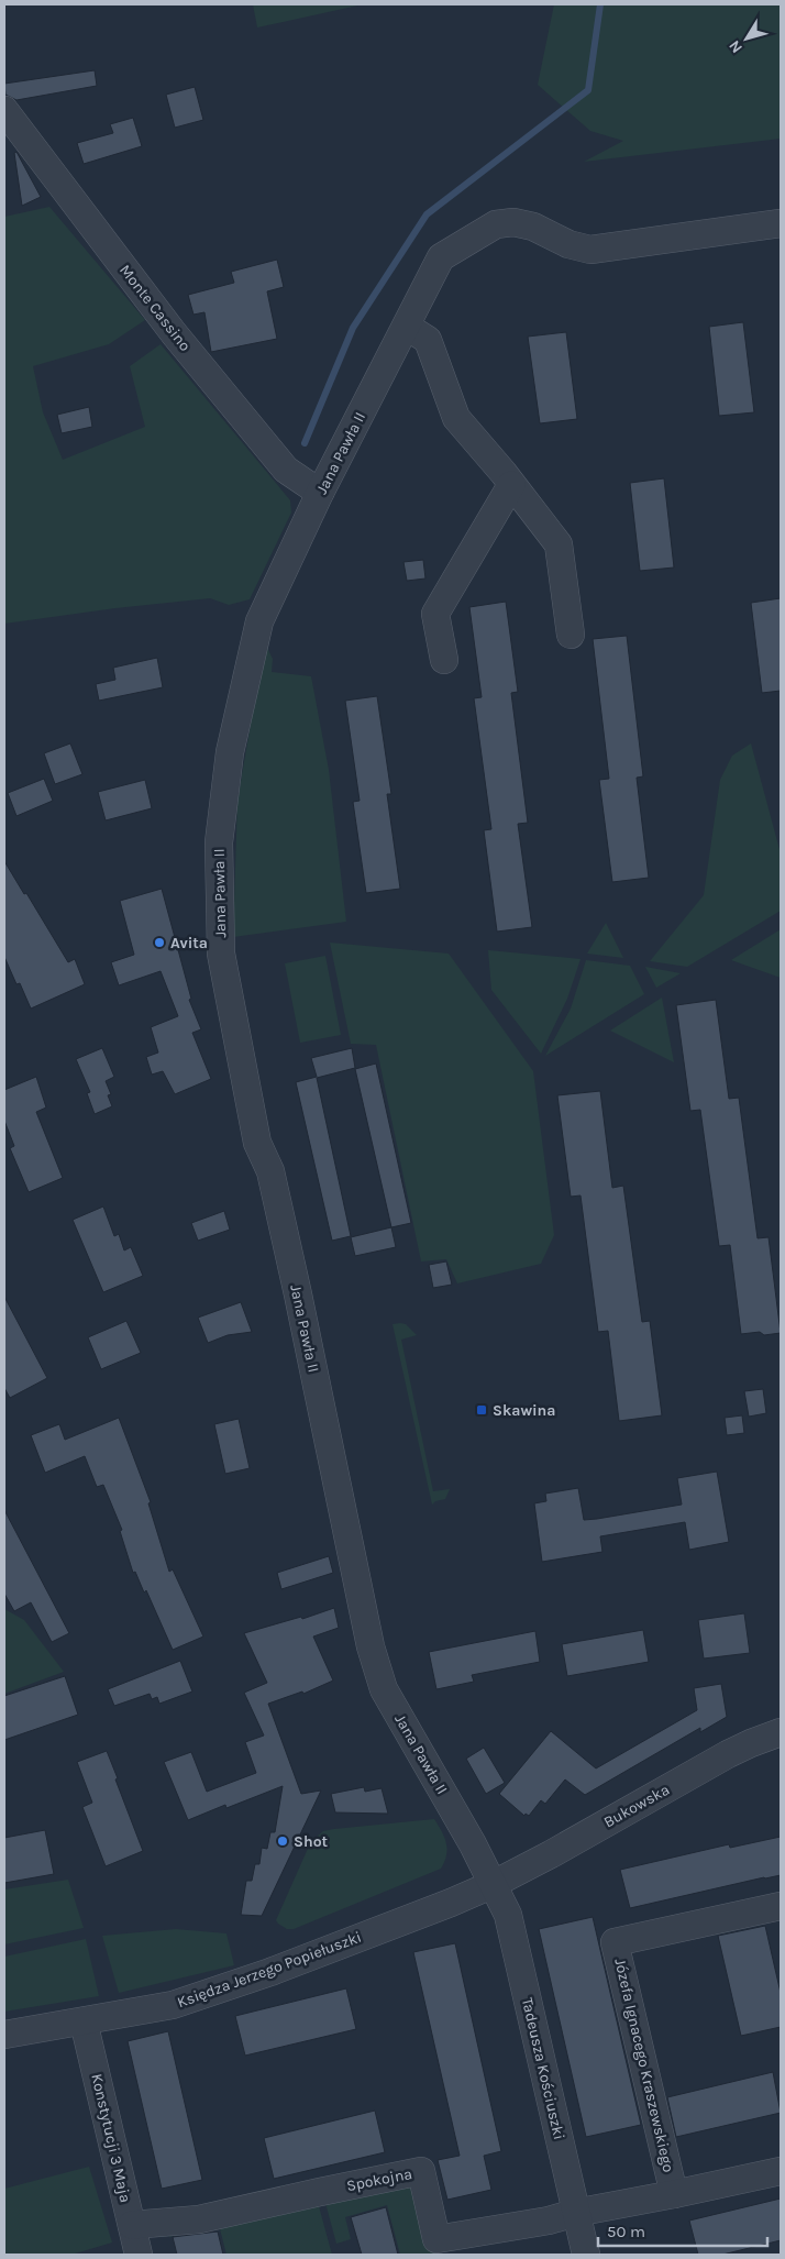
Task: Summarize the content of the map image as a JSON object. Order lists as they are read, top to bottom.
{
  "streets": {
    "street": [
      "Monte Cassino",
      "Jana Pawła II",
      "Bukowska",
      "Księdza Jerzego Popiełuszki",
      "Józefa Ignacego Kraszewskiego",
      "Tadeusza Kościuszki",
      "Konstytucji 3 Maja",
      "Spokojna"
    ]
  },
  "crossings": [
    ["Monte Cassino", "Jana Pawła II"],
    ["Jana Pawła II", "Bukowska"],
    ["Jana Pawła II", "Księdza Jerzego Popiełuszki"],
    ["Jana Pawła II", "Tadeusza Kościuszki"],
    ["Bukowska", "Księdza Jerzego Popiełuszki"],
    ["Bukowska", "Tadeusza Kościuszki"],
    ["Księdza Jerzego Popiełuszki", "Tadeusza Kościuszki"],
    ["Księdza Jerzego Popiełuszki", "Konstytucji 3 Maja"],
    ["Tadeusza Kościuszki", "Spokojna"],
    ["Konstytucji 3 Maja", "Spokojna"]
  ],
  "places": {
    "other": ["Avita", "Shot"],
    "transit": ["Skawina"]
  },
  "scale_bar": "50 m",
  "north": "bottom left"
}
